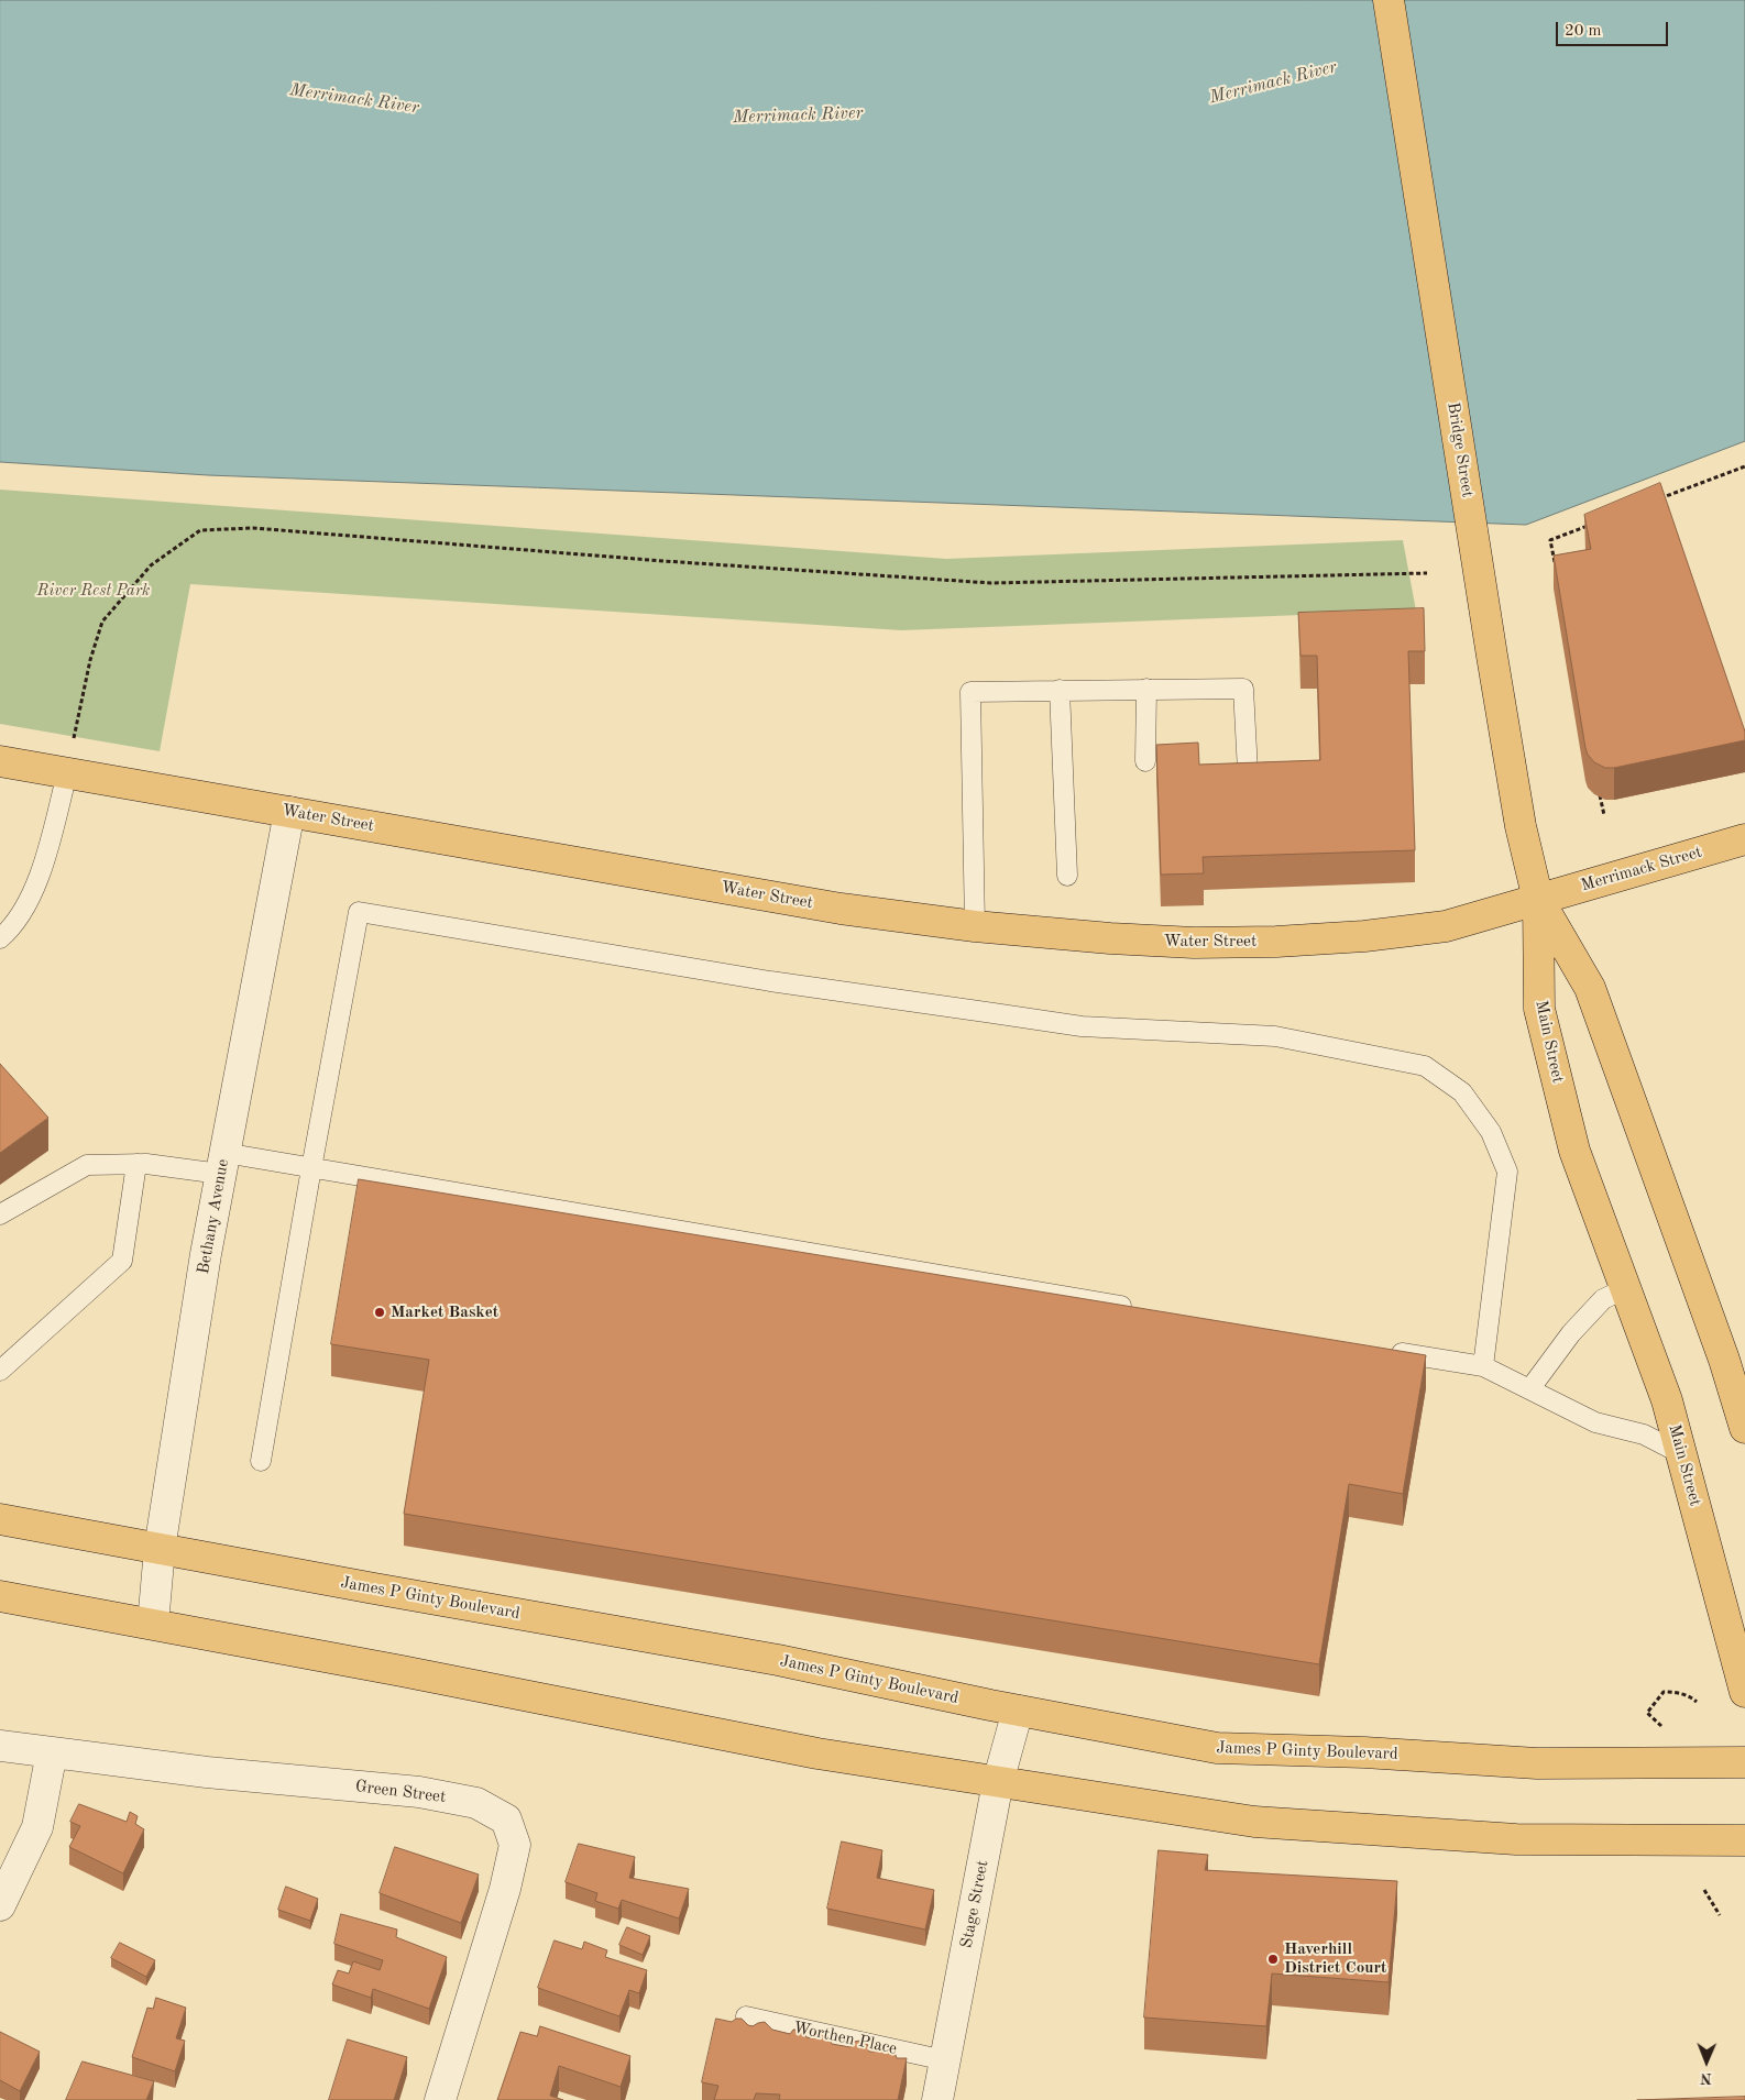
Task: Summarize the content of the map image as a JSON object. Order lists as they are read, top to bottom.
{
  "streets": {
    "main road": [
      "Bridge Street",
      "Water Street",
      "Merrimack Street",
      "Main Street",
      "James P Ginty Boulevard"
    ],
    "street": ["Bethany Avenue", "Green Street", "Stage Street"],
    "lane": ["Worthen Place"]
  },
  "crossings": [
    ["Bridge Street", "Water Street"],
    ["Bridge Street", "Merrimack Street"],
    ["Bridge Street", "Main Street"],
    ["Water Street", "Merrimack Street"],
    ["Water Street", "Main Street"],
    ["Water Street", "Bethany Avenue"],
    ["Merrimack Street", "Main Street"],
    ["Bethany Avenue", "James P Ginty Boulevard"],
    ["James P Ginty Boulevard", "Stage Street"],
    ["Stage Street", "Worthen Place"]
  ],
  "water": ["Merrimack River"],
  "parks": ["River Rest Park"],
  "places": ["Market Basket", "Haverhill District Court"],
  "scale_bar": "20 m",
  "north": "bottom"
}
